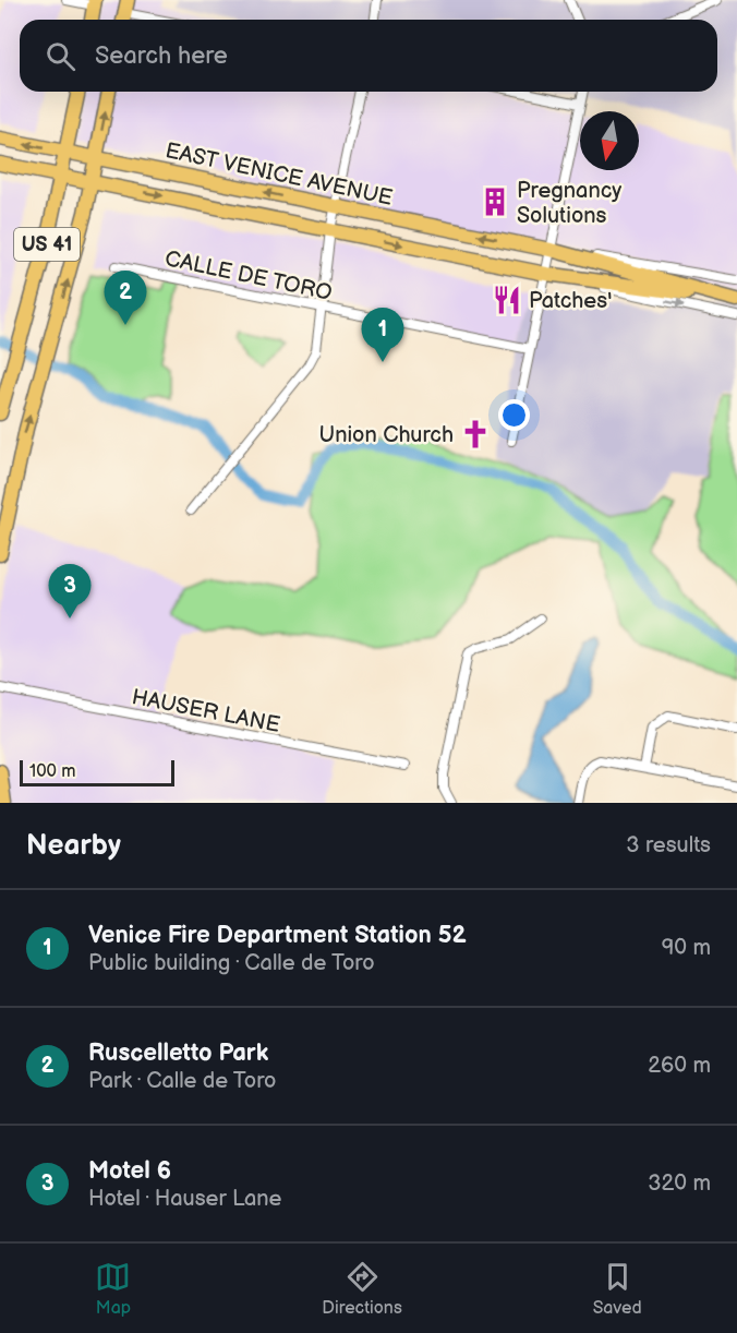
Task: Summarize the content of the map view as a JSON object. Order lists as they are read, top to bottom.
{
  "streets": {
    "main road": ["EAST VENICE AVENUE", "US 41"],
    "street": ["CALLE DE TORO", "HAUSER LANE"]
  },
  "crossings": [
    ["EAST VENICE AVENUE", "US 41"]
  ],
  "places": {
    "building": ["Pregnancy Solutions"],
    "restaurant": ["Patches'"],
    "church": ["Union Church"]
  },
  "scale_bar": "100 m",
  "north": "bottom",
  "page": {
    "search": "Search here",
    "pins": ["2", "1", "3"],
    "scale": "100 m",
    "heading": ["Nearby", "3 results"],
    "list": [
      {
        "mark": "1",
        "name": "Venice Fire Department Station 52",
        "note": "Public building · Calle de Toro",
        "value": "90 m"
      },
      {
        "mark": "2",
        "name": "Ruscelletto Park",
        "note": "Park · Calle de Toro",
        "value": "260 m"
      },
      {
        "mark": "3",
        "name": "Motel 6",
        "note": "Hotel · Hauser Lane",
        "value": "320 m"
      }
    ],
    "nav": ["Map", "Directions", "Saved"]
  }
}
